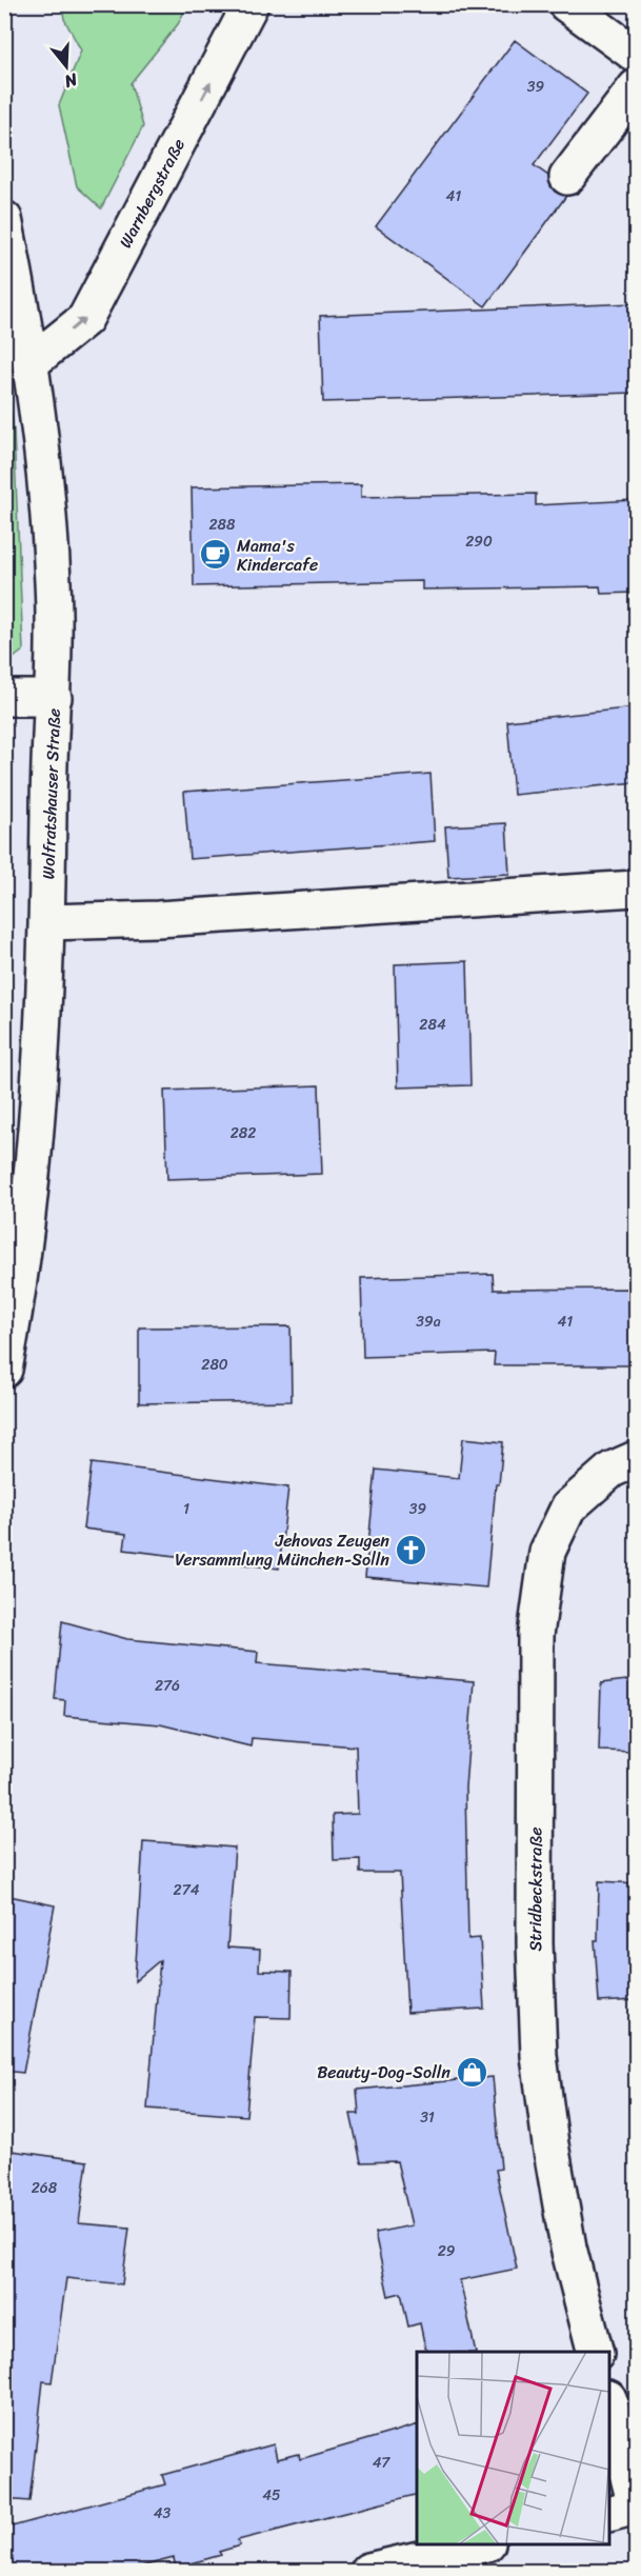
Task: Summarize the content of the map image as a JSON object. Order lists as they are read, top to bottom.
{
  "streets": {
    "street": ["Warnbergstraße", "Wolfratshauser Straße", "Stridbeckstraße"]
  },
  "crossings": [
    ["Warnbergstraße", "Wolfratshauser Straße"]
  ],
  "one_way": ["Warnbergstraße"],
  "places": {
    "cafe": ["Mama's Kindercafe"],
    "church": ["Jehovas Zeugen Versammlung München-Solln"],
    "shop": ["Beauty-Dog-Solln"]
  },
  "house_numbers": [
    "39",
    "41",
    "288",
    "290",
    "284",
    "282",
    "39a",
    "41",
    "280",
    "1",
    "39",
    "276",
    "274",
    "31",
    "268",
    "29",
    "47",
    "45",
    "43"
  ],
  "north": "bottom"
}
